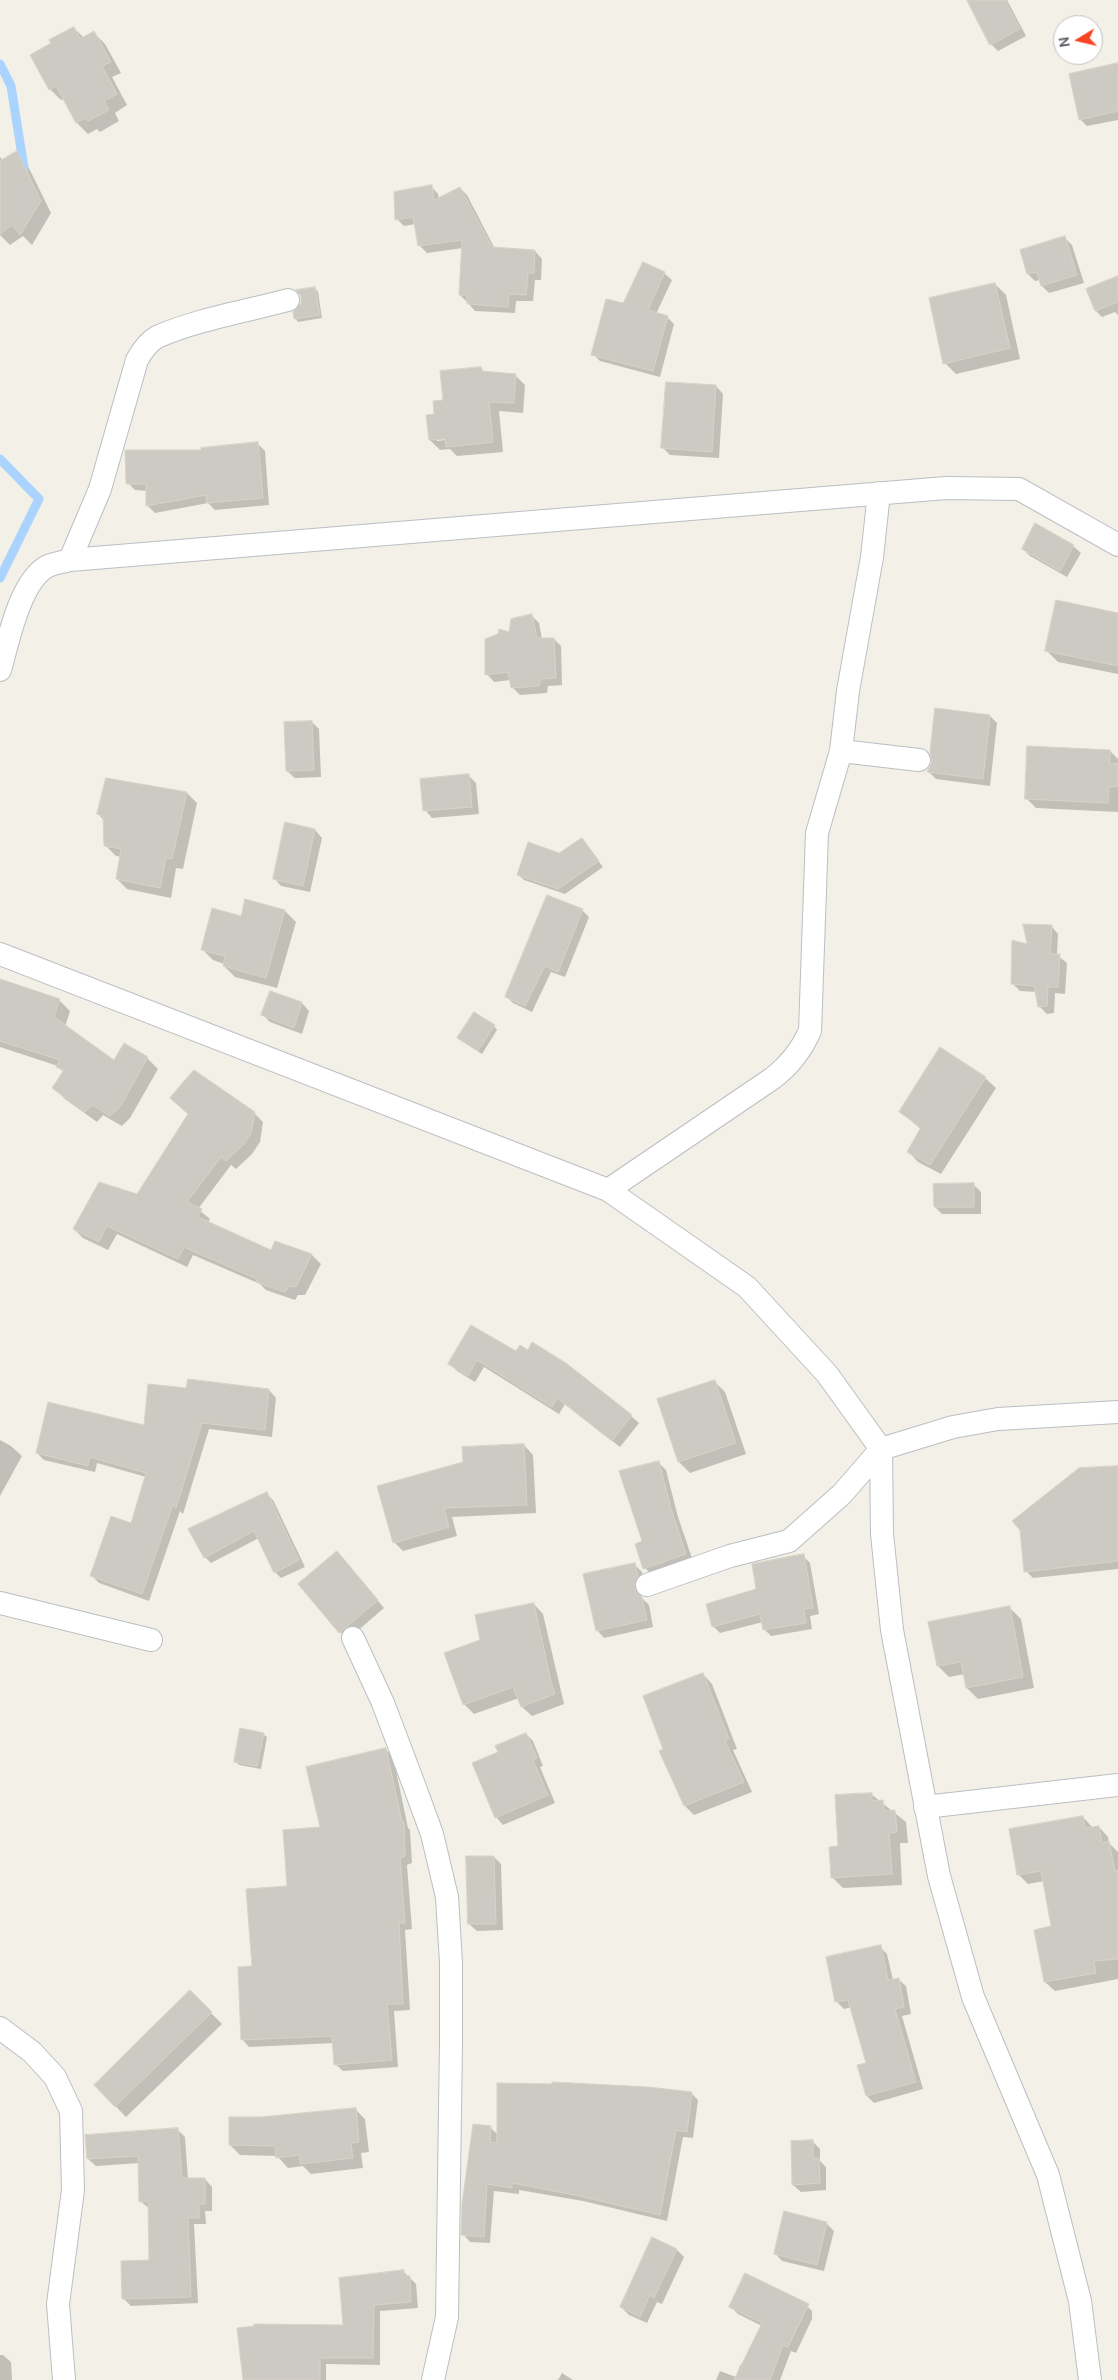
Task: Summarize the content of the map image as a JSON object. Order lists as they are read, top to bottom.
{
  "north": "left"
}
